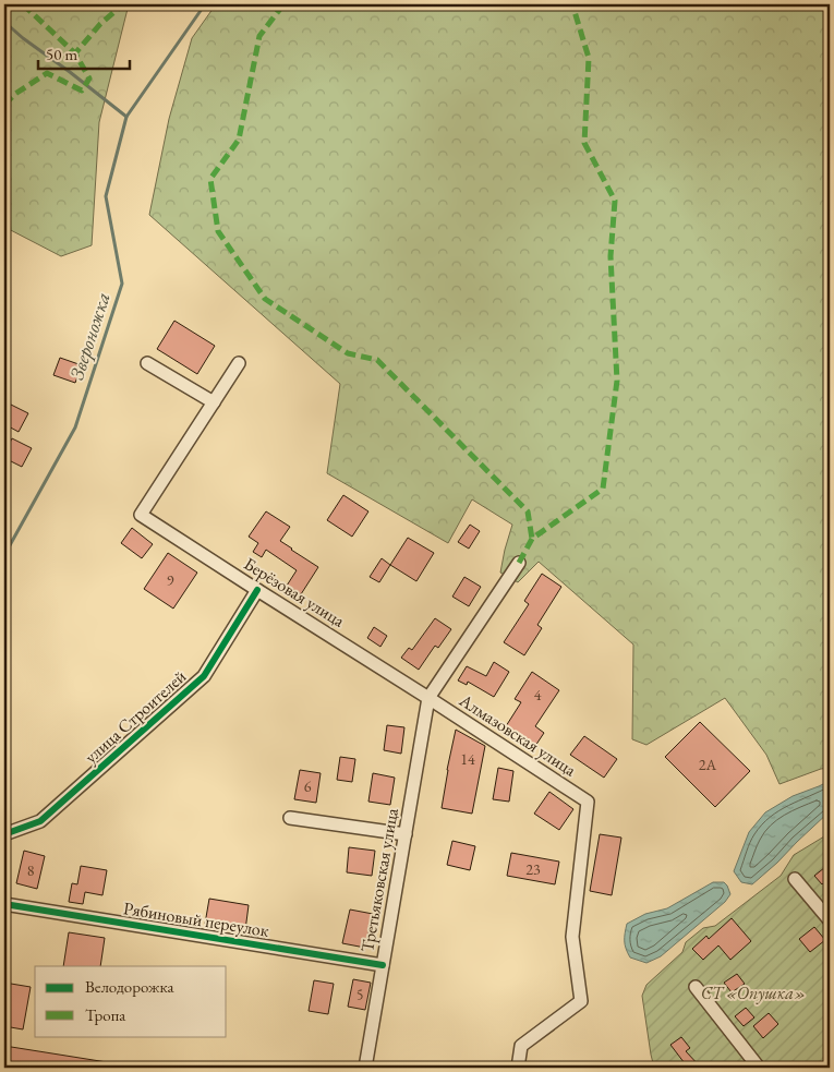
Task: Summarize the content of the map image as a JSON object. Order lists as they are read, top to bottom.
{
  "streets": {
    "street": [
      "Берёзовая улица",
      "улица Строителей",
      "Алмазовская улица",
      "Третьяковская улица",
      "Рябиновый переулок"
    ]
  },
  "crossings": [
    ["Берёзовая улица", "улица Строителей"],
    ["Берёзовая улица", "Алмазовская улица"],
    ["Берёзовая улица", "Третьяковская улица"],
    ["Алмазовская улица", "Третьяковская улица"],
    ["Третьяковская улица", "Рябиновый переулок"]
  ],
  "water": ["Звероножка"],
  "parks": ["СТ «Опушка»"],
  "house_numbers": [
    "9",
    "4",
    "14",
    "2А",
    "6",
    "23",
    "8",
    "5"
  ],
  "legend": ["Велодорожка", "Тропа"],
  "scale_bar": "50 m"
}
